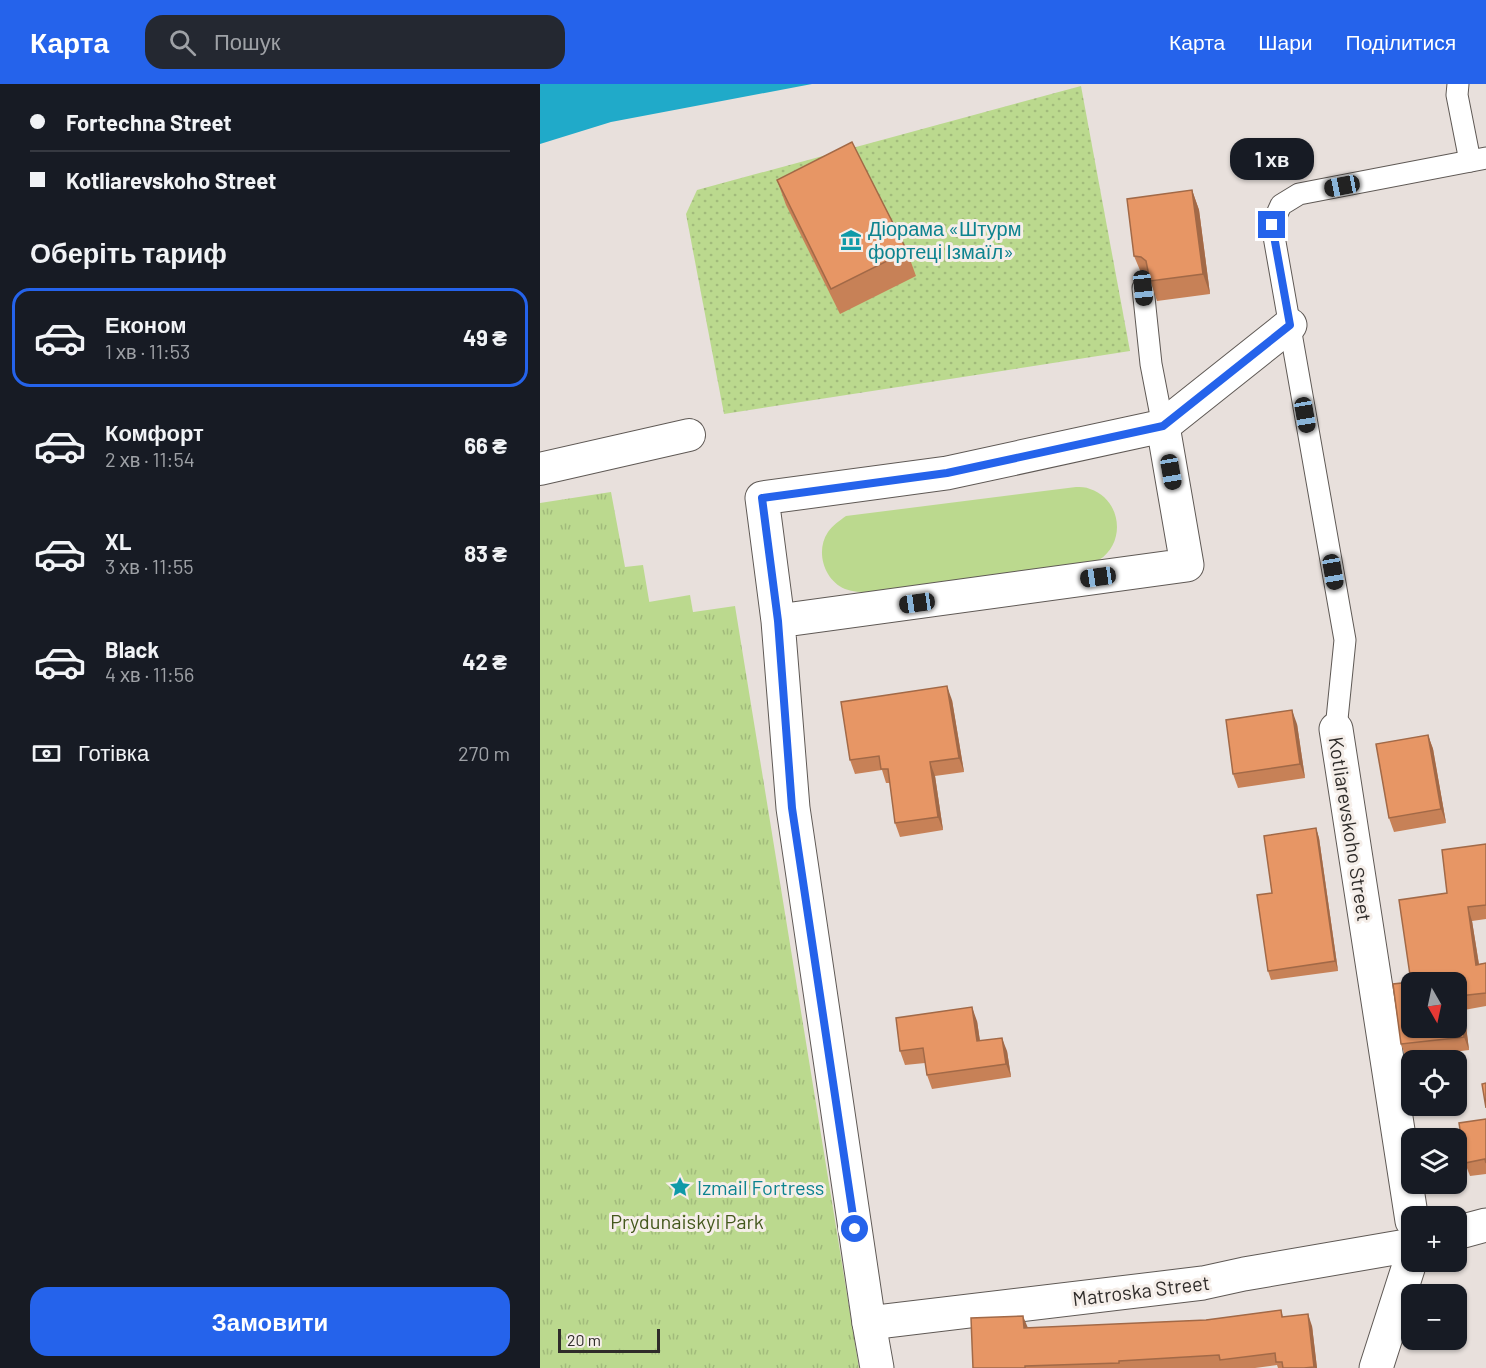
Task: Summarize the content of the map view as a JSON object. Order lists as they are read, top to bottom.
{
  "streets": {
    "street": ["Kotliarevskoho Street", "Matroska Street"]
  },
  "parks": ["Prydunaiskyi Park"],
  "places": {
    "museum": ["Діорама «Штурм фортеці Ізмаїл»"],
    "place": ["Izmail Fortress"]
  },
  "scale_bar": "20 m",
  "north": "bottom",
  "page": {
    "header": "Карта",
    "search": "Пошук",
    "nav": ["Карта", "Шари", "Поділитися"],
    "banner": ["Fortechna Street", "Kotliarevskoho Street"],
    "bubble": "1 хв",
    "heading": "Оберіть тариф",
    "list": [
      {
        "name": "Економ",
        "note": "1 хв · 11:53",
        "value": "49 ₴"
      },
      {
        "name": "Комфорт",
        "note": "2 хв · 11:54",
        "value": "66 ₴"
      },
      {
        "name": "XL",
        "note": "3 хв · 11:55",
        "value": "83 ₴"
      },
      {
        "name": "Black",
        "note": "4 хв · 11:56",
        "value": "42 ₴"
      }
    ],
    "pay": ["Готівка", "270 m"],
    "map_buttons": ["+", "−"],
    "buttons": "Замовити",
    "scale": "20 m"
  }
}
